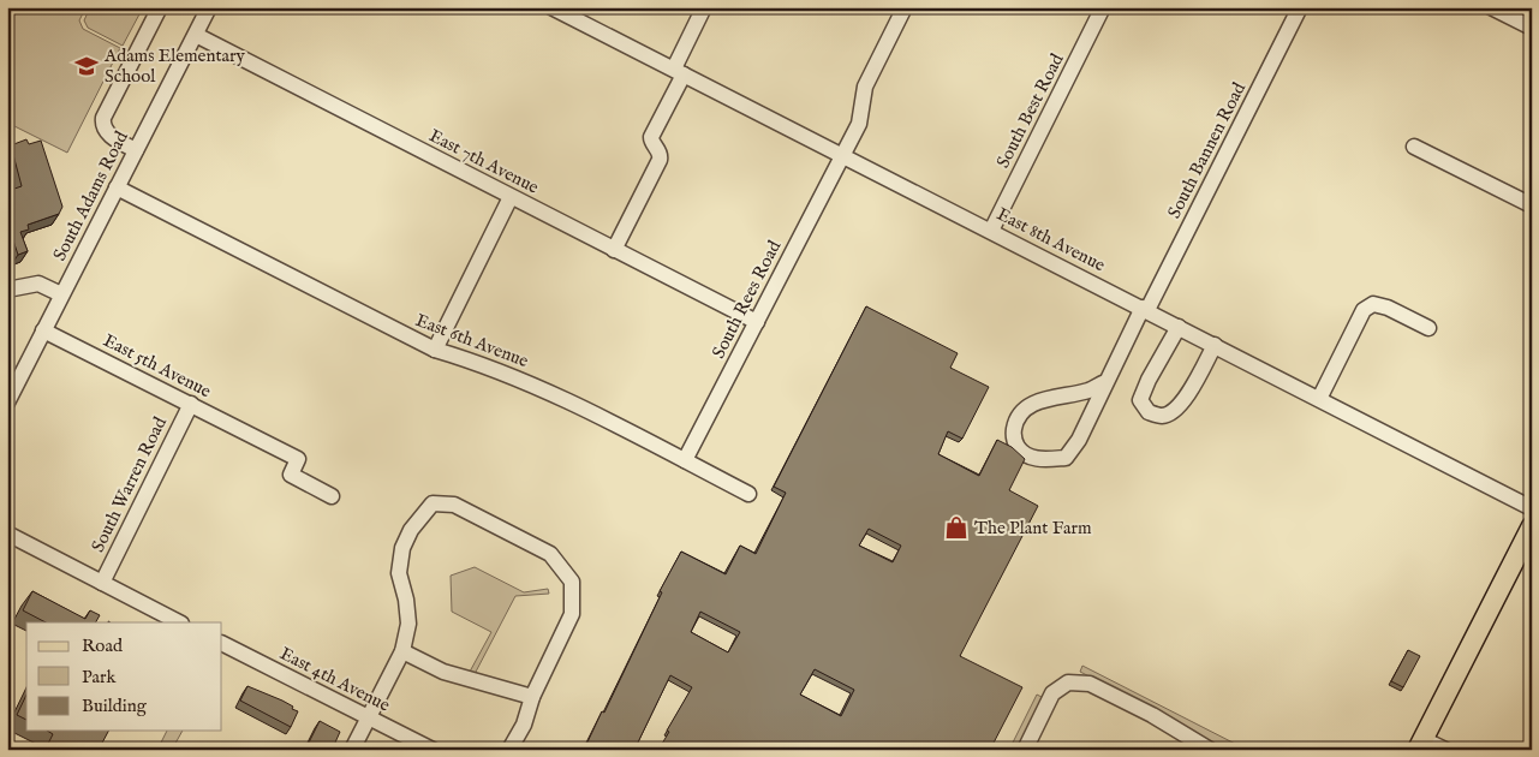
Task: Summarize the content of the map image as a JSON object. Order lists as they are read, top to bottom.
{
  "streets": {
    "street": [
      "South Best Road",
      "South Bannen Road",
      "East 7th Avenue",
      "South Adams Road",
      "East 8th Avenue",
      "South Rees Road",
      "East 6th Avenue",
      "East 5th Avenue",
      "South Warren Road",
      "East 4th Avenue"
    ]
  },
  "crossings": [
    ["South Best Road", "East 8th Avenue"],
    ["South Bannen Road", "East 8th Avenue"],
    ["East 7th Avenue", "South Adams Road"],
    ["East 7th Avenue", "South Rees Road"],
    ["South Adams Road", "East 6th Avenue"],
    ["South Adams Road", "East 5th Avenue"],
    ["East 8th Avenue", "South Rees Road"],
    ["South Rees Road", "East 6th Avenue"],
    ["East 5th Avenue", "South Warren Road"]
  ],
  "places": {
    "school or university": ["Adams Elementary School"],
    "shop": ["The Plant Farm"]
  },
  "legend": ["Road", "Park", "Building"]
}
